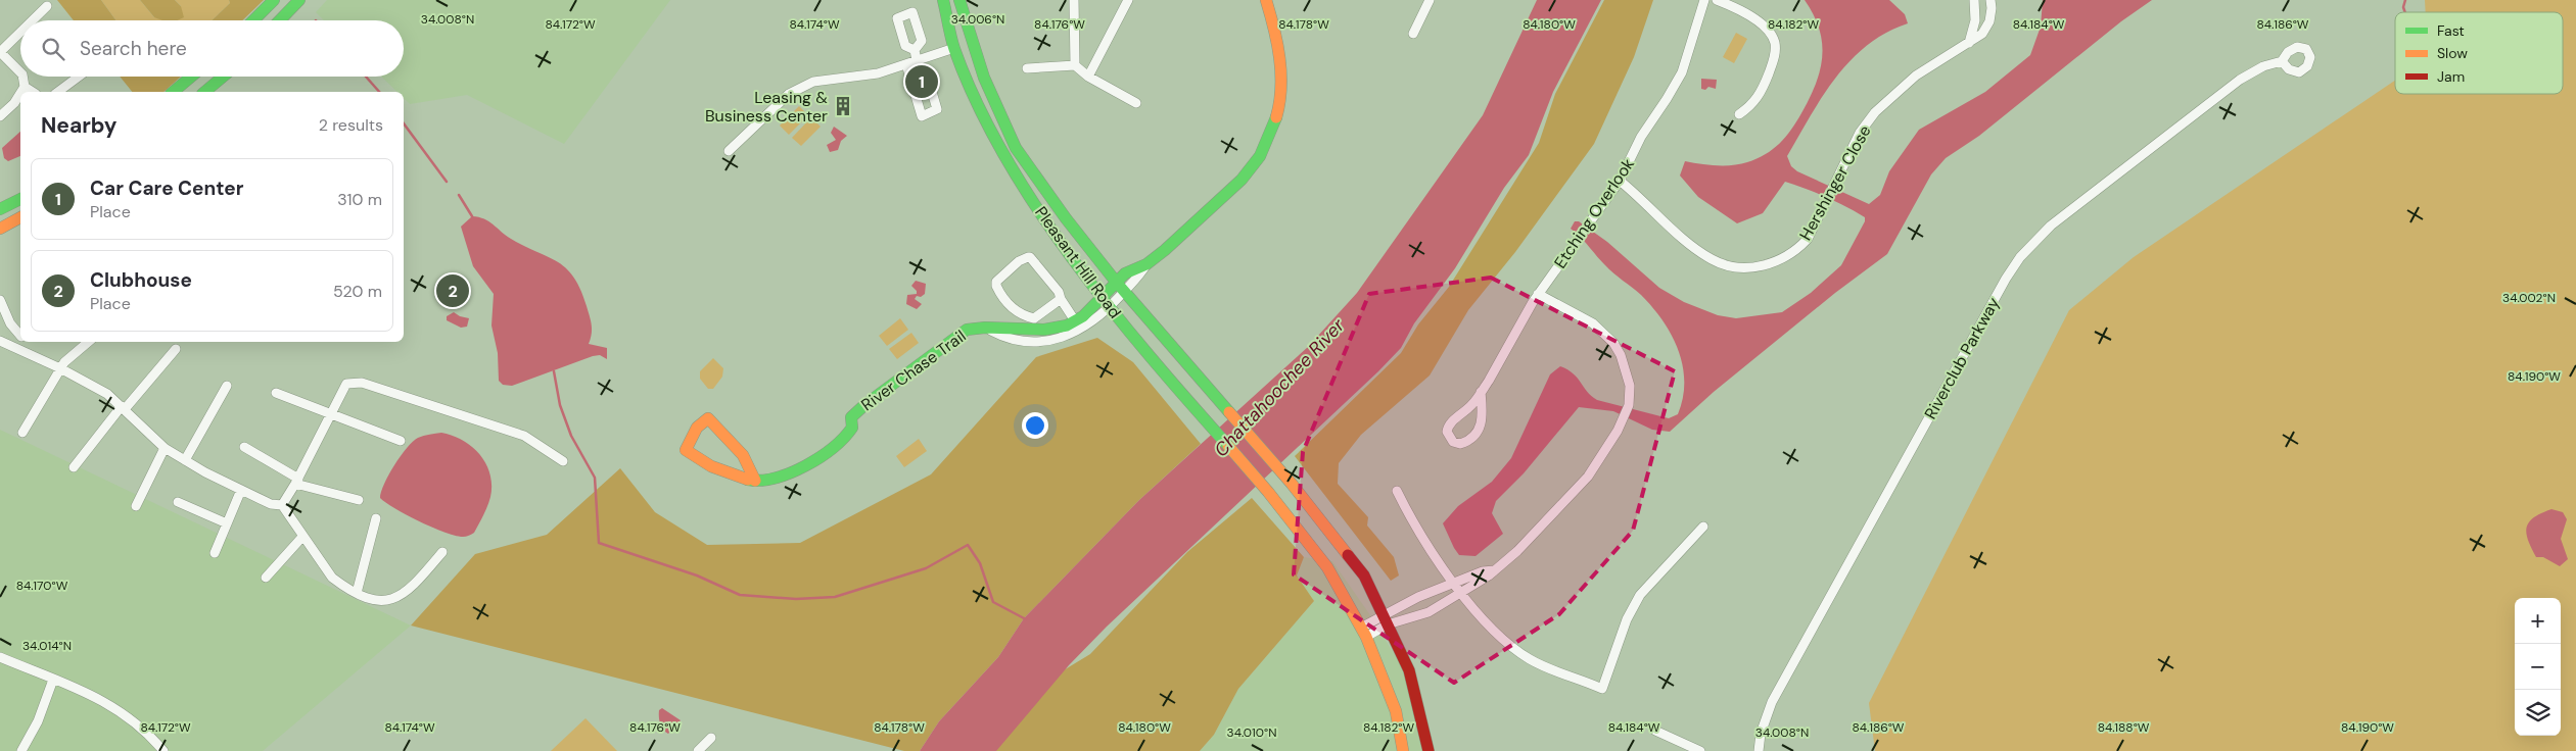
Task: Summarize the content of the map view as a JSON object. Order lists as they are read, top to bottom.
{
  "streets": {
    "main road": ["Pleasant Hill Road", "River Chase Trail"],
    "street": ["Hershinger Close", "Etching Overlook", "Riverclub Parkway"]
  },
  "crossings": [
    ["Hershinger Close", "Etching Overlook"],
    ["Pleasant Hill Road", "River Chase Trail"]
  ],
  "water": ["Chattahoochee River"],
  "places": {
    "building": ["Leasing & Business Center"]
  },
  "legend": ["Fast", "Slow", "Jam"],
  "page": {
    "search": "Search here",
    "pins": ["1", "2"],
    "heading": ["Nearby", "2 results"],
    "list": [
      {
        "mark": "1",
        "name": "Car Care Center",
        "note": "Place",
        "value": "310 m"
      },
      {
        "mark": "2",
        "name": "Clubhouse",
        "note": "Place",
        "value": "520 m"
      }
    ],
    "map_buttons": ["+", "−"]
  },
  "coordinates": [
    "34.008°N",
    "34.006°N",
    "84.172°W",
    "84.174°W",
    "84.176°W",
    "84.178°W",
    "84.180°W",
    "84.182°W",
    "84.184°W",
    "84.186°W",
    "34.002°N",
    "84.190°W",
    "84.170°W",
    "34.014°N",
    "84.188°W",
    "34.010°N"
  ]
}
